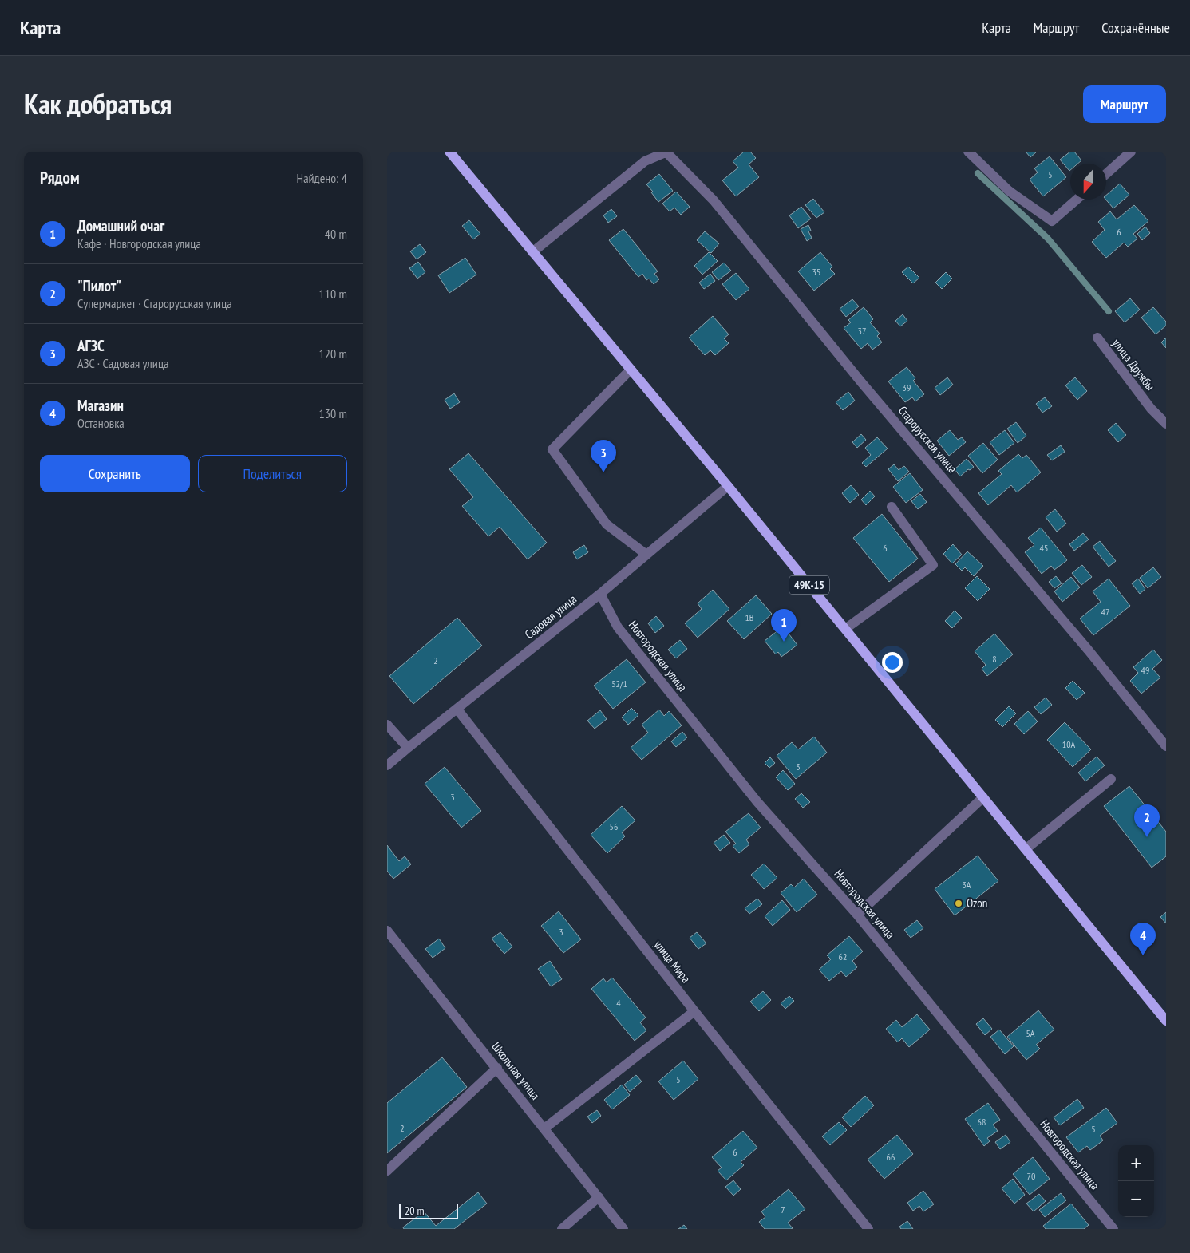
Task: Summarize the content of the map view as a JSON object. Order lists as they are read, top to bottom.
{
  "streets": {
    "main road": ["49К-15"],
    "street": [
      "улица Дружбы",
      "Старорусская улица",
      "Садовая улица",
      "Новгородская улица",
      "улица Мира",
      "Школьная улица"
    ]
  },
  "crossings": [
    ["49К-15", "Садовая улица"],
    ["Садовая улица", "Новгородская улица"],
    ["Садовая улица", "улица Мира"]
  ],
  "places": ["Ozon"],
  "house_numbers": [
    "5",
    "6",
    "35",
    "37",
    "39",
    "6",
    "45",
    "47",
    "1В",
    "8",
    "2",
    "49",
    "52/1",
    "10А",
    "3",
    "3",
    "56",
    "3А",
    "3",
    "62",
    "4",
    "5А",
    "5",
    "68",
    "2",
    "5",
    "6",
    "66",
    "70",
    "7"
  ],
  "scale_bar": "20 m",
  "north": "bottom",
  "page": {
    "header": "Карта",
    "nav": ["Карта", "Маршрут", "Сохранённые"],
    "title": "Как добраться",
    "buttons": [
      "Маршрут",
      ["Сохранить", "Поделиться"]
    ],
    "heading": ["Рядом", "Найдено: 4"],
    "list": [
      {
        "mark": "1",
        "name": "Домашний очаг",
        "note": "Кафе · Новгородская улица",
        "value": "40 m"
      },
      {
        "mark": "2",
        "name": "\"Пилот\"",
        "note": "Супермаркет · Старорусская улица",
        "value": "110 m"
      },
      {
        "mark": "3",
        "name": "АГЗС",
        "note": "АЗС · Садовая улица",
        "value": "120 m"
      },
      {
        "mark": "4",
        "name": "Магазин",
        "note": "Остановка",
        "value": "130 m"
      }
    ],
    "pins": [
      "3",
      "1",
      "2",
      "4"
    ],
    "map_buttons": ["+", "−"],
    "scale": "20 m"
  }
}
